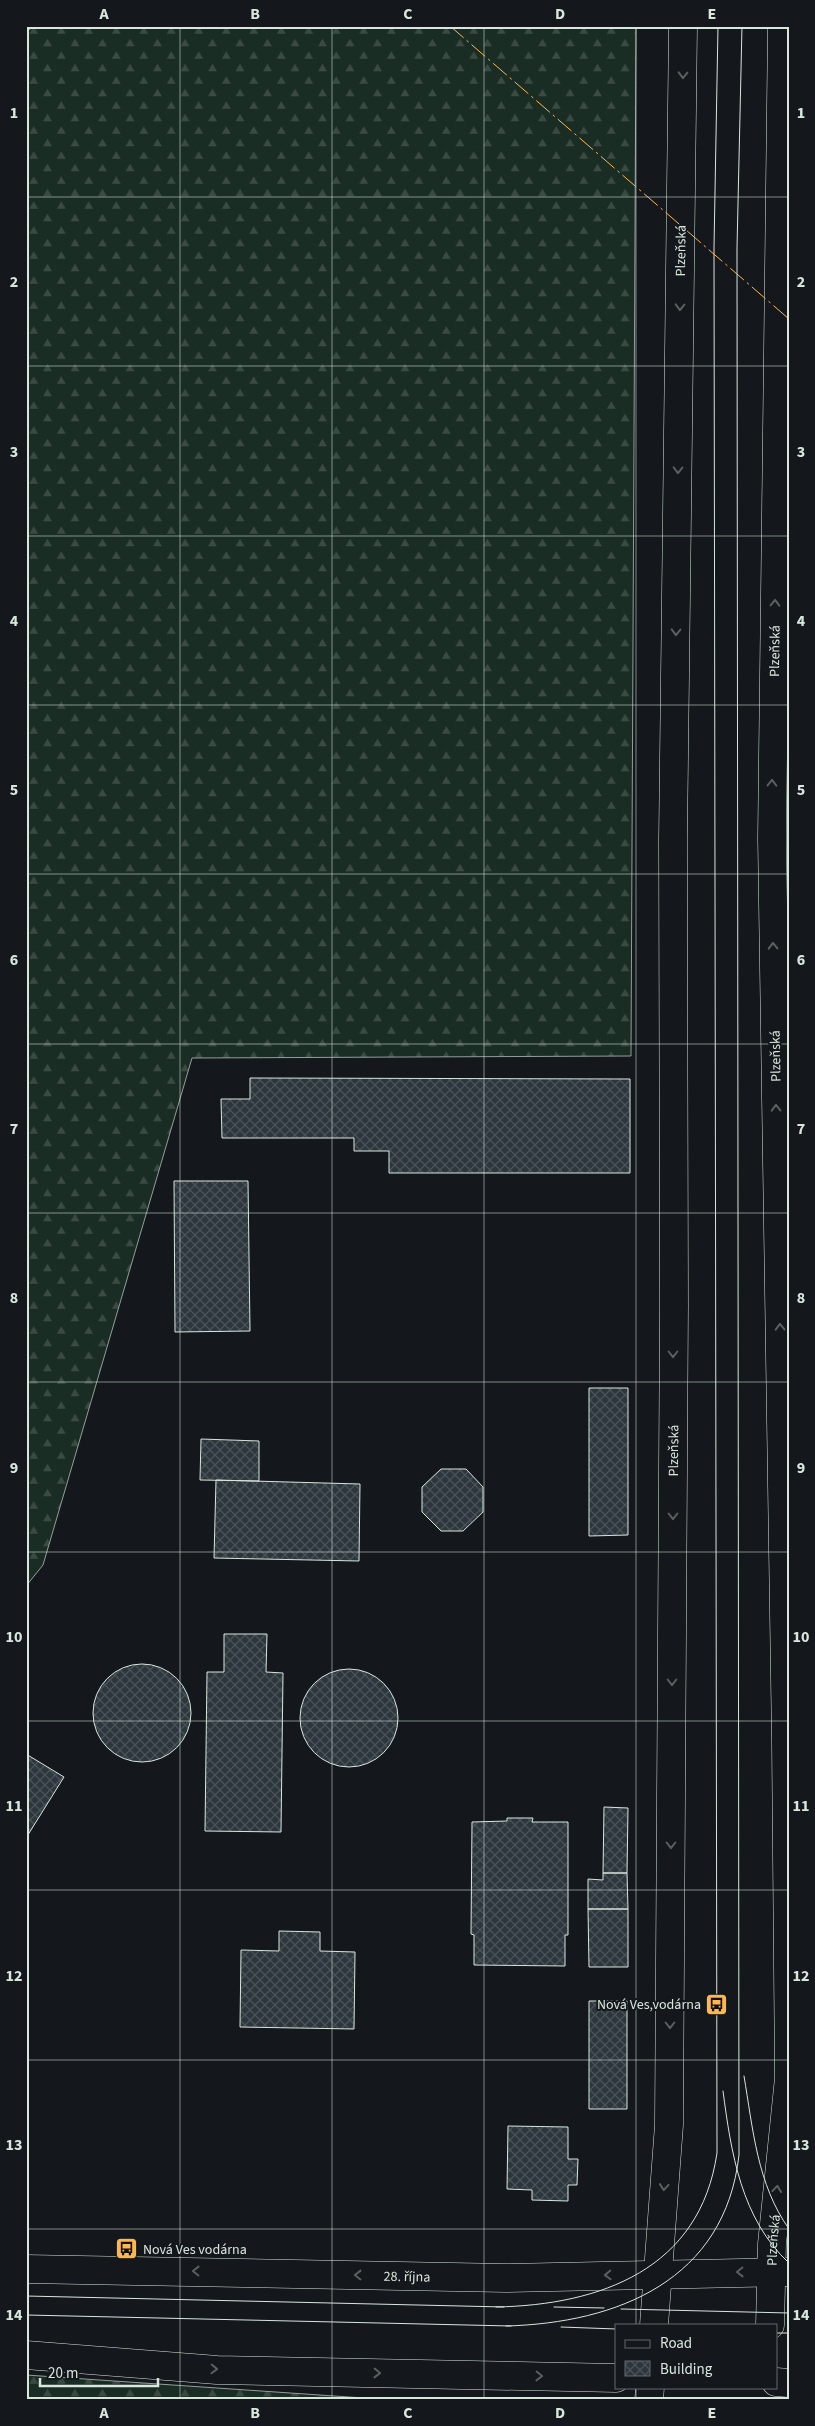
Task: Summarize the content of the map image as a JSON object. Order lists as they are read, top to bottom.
{
  "streets": {
    "main road": ["Plzeňská", "28. října"]
  },
  "crossings": [
    ["Plzeňská", "28. října"]
  ],
  "places": {
    "bus stop": ["Nová Ves,vodárna", "Nová Ves vodárna"]
  },
  "legend": ["Road", "Building"],
  "scale_bar": "20 m",
  "grid": {
    "columns": [
      "A",
      "B",
      "C",
      "D",
      "E"
    ],
    "rows": [
      "1",
      "2",
      "3",
      "4",
      "5",
      "6",
      "7",
      "8",
      "9",
      "10",
      "11",
      "12",
      "13",
      "14"
    ]
  }
}
